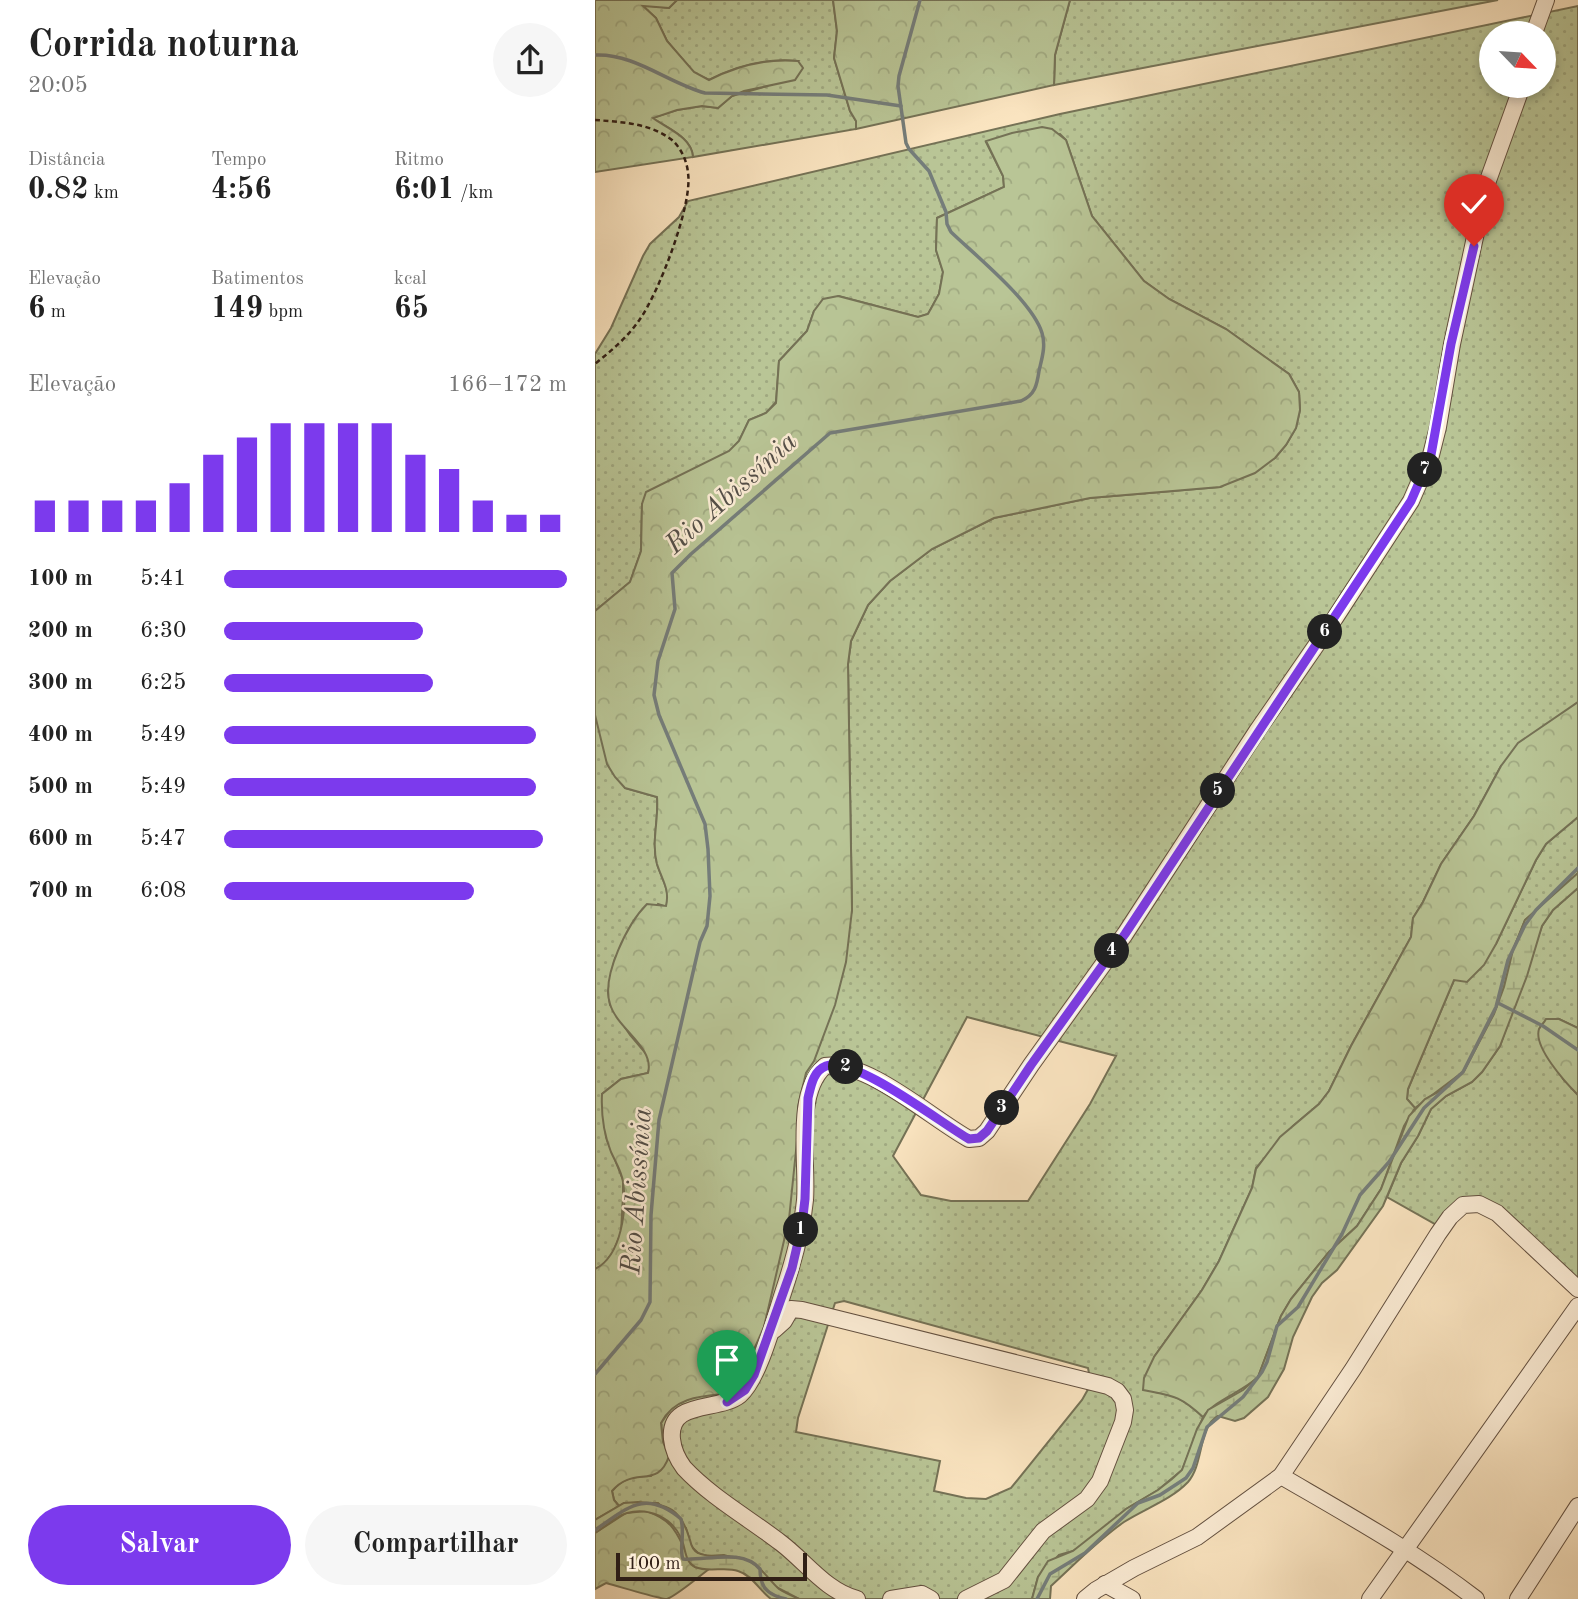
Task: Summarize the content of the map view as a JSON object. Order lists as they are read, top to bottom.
{
  "water": ["Rio Abissínia"],
  "scale_bar": "100 m",
  "north": "bottom right",
  "page": {
    "heading": ["Corrida noturna", "20:05"],
    "stats": [
      ["Distância", "0.82 km"],
      ["Tempo", "4:56"],
      ["Ritmo", "6:01 /km"],
      ["Elevação", "6 m"],
      ["Batimentos", "149 bpm"],
      ["kcal", "65"]
    ],
    "chart": ["Elevação", "166–172 m"],
    "pins": [
      "7",
      "6",
      "5",
      "4",
      "2",
      "3",
      "1"
    ],
    "list": [
      {
        "name": "100 m",
        "note": "5:41"
      },
      {
        "name": "200 m",
        "note": "6:30"
      },
      {
        "name": "300 m",
        "note": "6:25"
      },
      {
        "name": "400 m",
        "note": "5:49"
      },
      {
        "name": "500 m",
        "note": "5:49"
      },
      {
        "name": "600 m",
        "note": "5:47"
      },
      {
        "name": "700 m",
        "note": "6:08"
      }
    ],
    "buttons": ["Salvar", "Compartilhar"],
    "scale": "100 m"
  }
}
